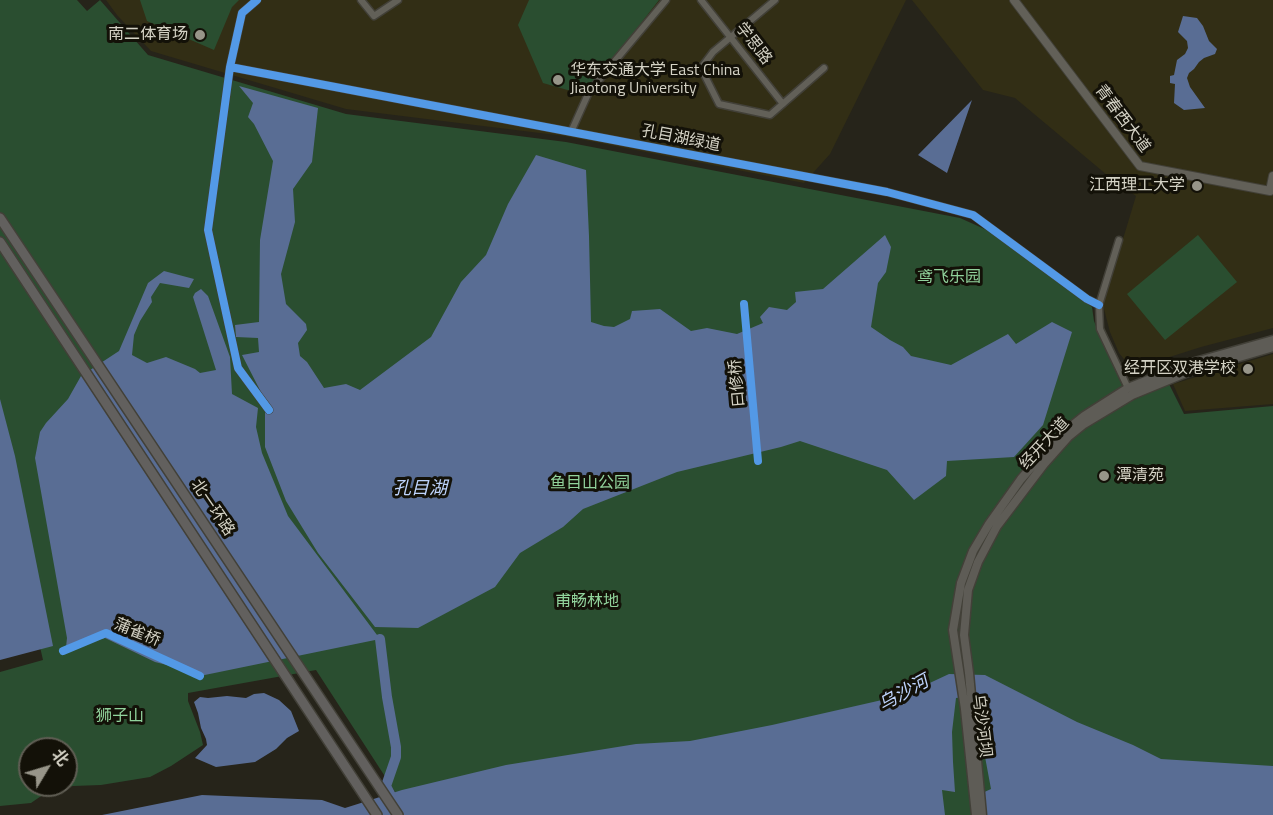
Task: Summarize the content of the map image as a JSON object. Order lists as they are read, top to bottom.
{
  "streets": {
    "highway": ["北一环路"],
    "main road": ["经开大道", "乌沙河坝"],
    "street": ["学思路", "青春西大道", "孔目湖绿道"],
    "cycle path": ["曰修桥", "蒲雀桥"]
  },
  "crossings": [
    ["经开大道", "乌沙河坝"]
  ],
  "water": ["孔目湖", "乌沙河"],
  "parks": [
    "鸢飞乐园",
    "鱼目山公园",
    "甫畅林地",
    "狮子山"
  ],
  "places": [
    "南二体育场",
    "华东交通大学 East China Jiaotong University",
    "江西理工大学",
    "经开区双港学校",
    "潭清苑"
  ],
  "north": "top right"
}
